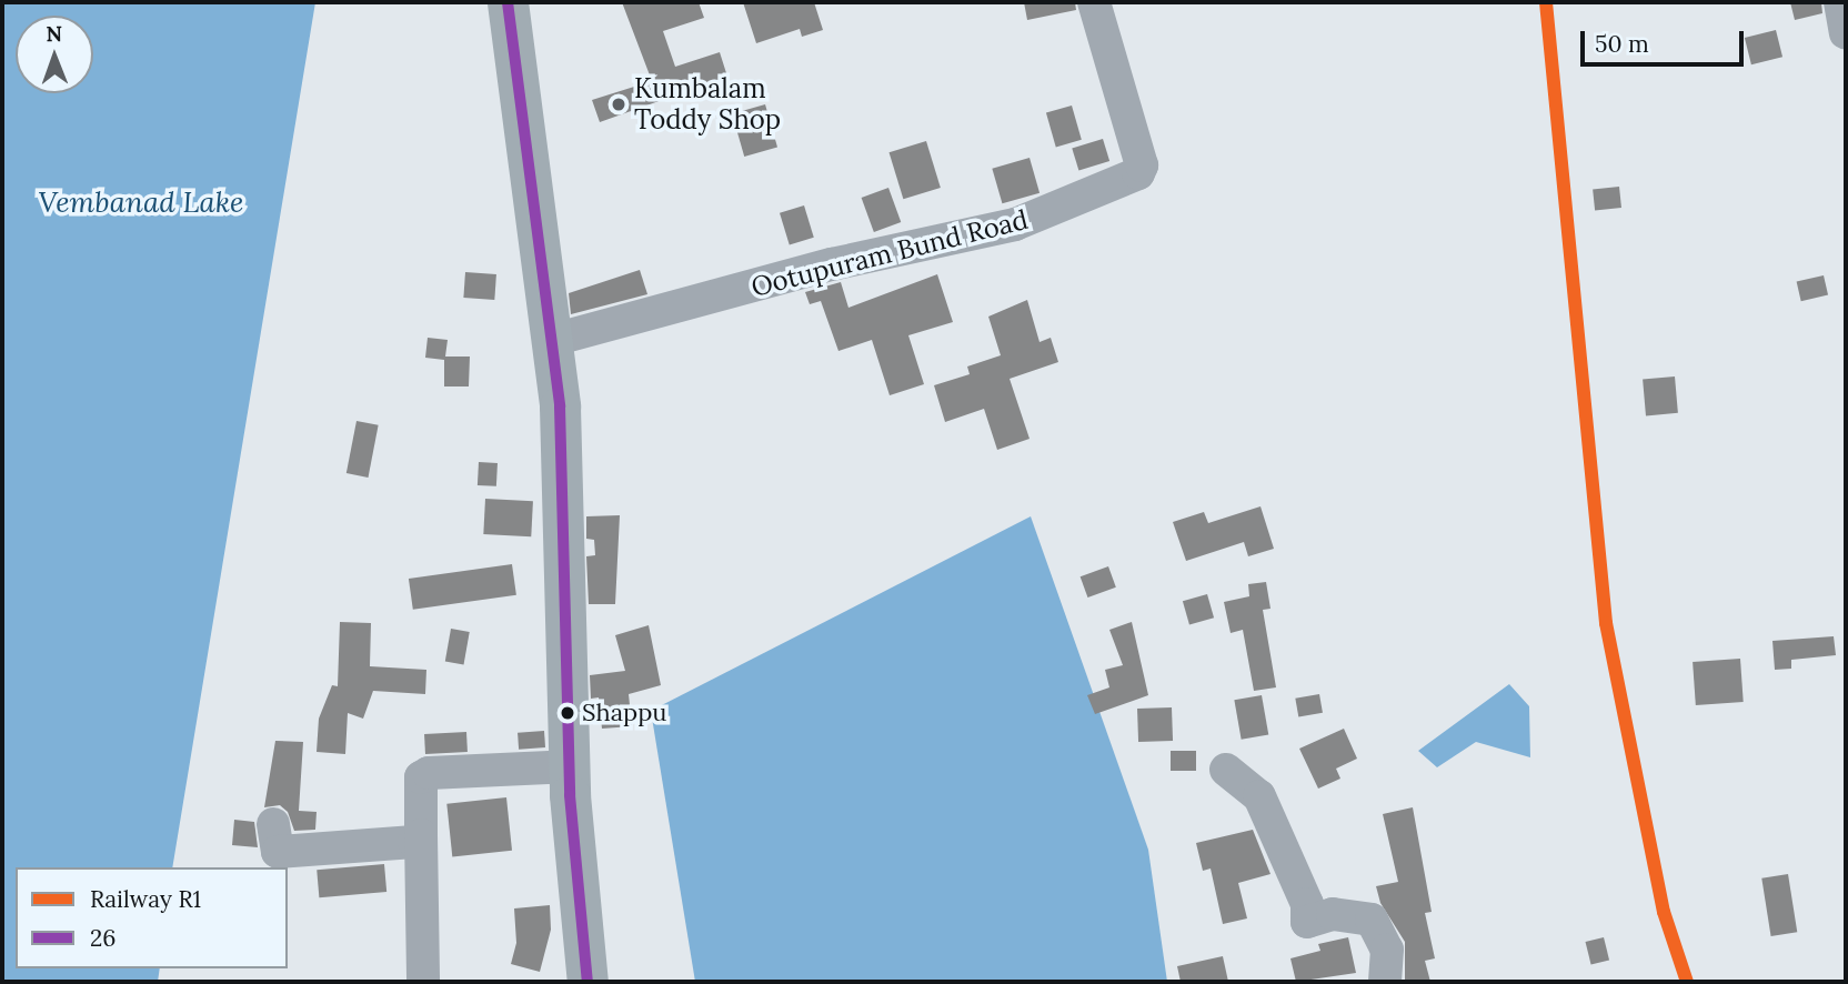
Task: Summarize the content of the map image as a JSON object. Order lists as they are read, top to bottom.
{
  "streets": {
    "street": ["Ootupuram Bund Road"]
  },
  "water": ["Vembanad Lake"],
  "places": ["Kumbalam Toddy Shop", "Shappu"],
  "lines": ["rail line R1", "transit line 26"],
  "legend": ["Railway R1", "26"],
  "scale_bar": "50 m",
  "north": "top"
}
